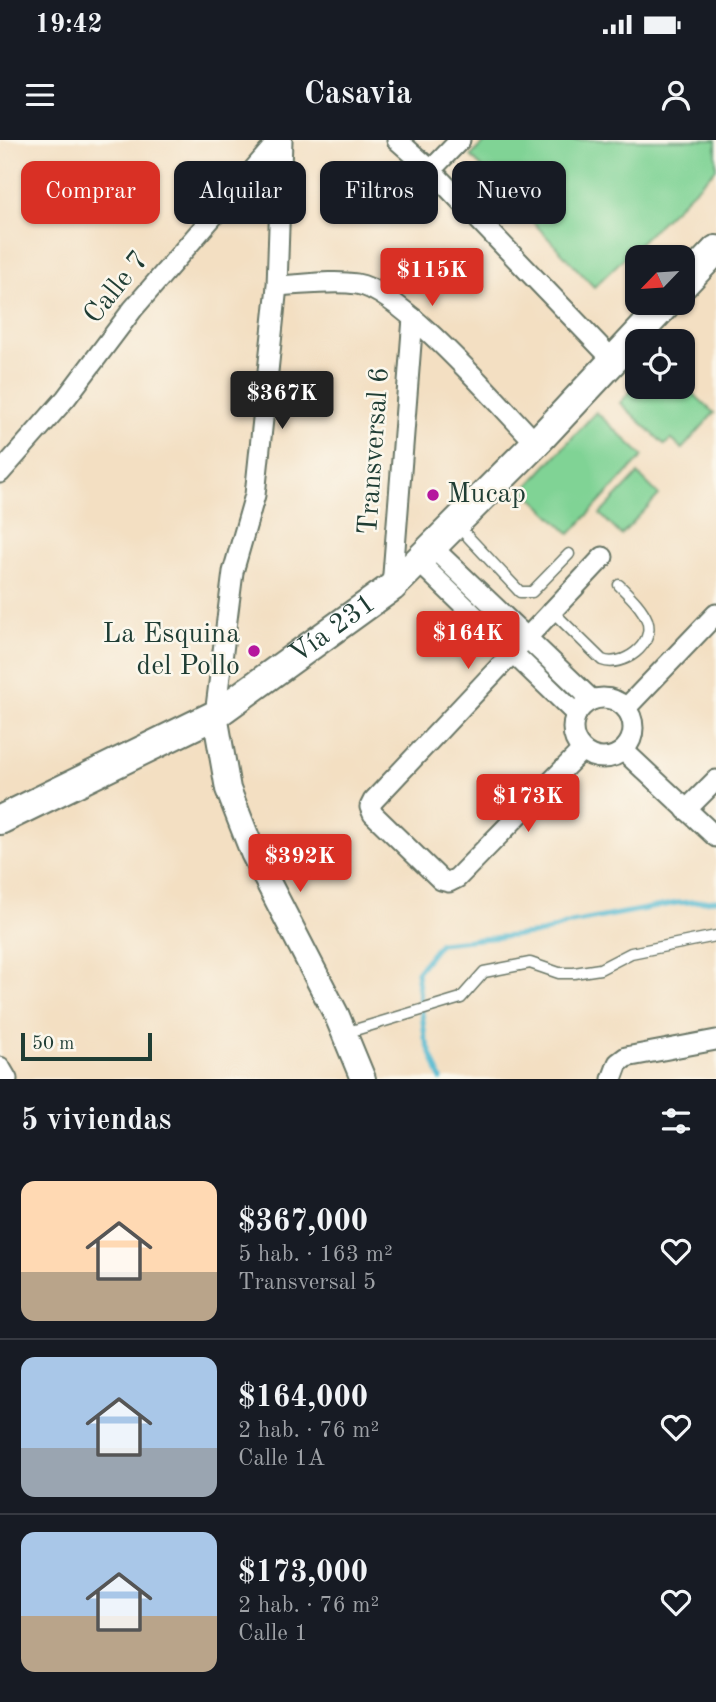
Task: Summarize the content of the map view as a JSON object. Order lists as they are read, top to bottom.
{
  "streets": {
    "main road": ["Vía 231"],
    "street": ["Calle 7", "Transversal 6"]
  },
  "crossings": [
    ["Transversal 6", "Vía 231"]
  ],
  "places": ["Mucap", "La Esquina del Pollo"],
  "scale_bar": "50 m",
  "north": "bottom left",
  "page": {
    "status": "19:42",
    "header": "Casavia",
    "chip": [
      "Comprar",
      "Alquilar",
      "Filtros",
      "Nuevo"
    ],
    "price": [
      "$115K",
      "$367K",
      "$164K",
      "$173K",
      "$392K"
    ],
    "scale": "50 m",
    "heading": "5 viviendas",
    "list": [
      {
        "name": "$367,000",
        "note": "5 hab. · 163 m² · Transversal 5"
      },
      {
        "name": "$164,000",
        "note": "2 hab. · 76 m² · Calle 1A"
      },
      {
        "name": "$173,000",
        "note": "2 hab. · 76 m² · Calle 1"
      }
    ]
  }
}
